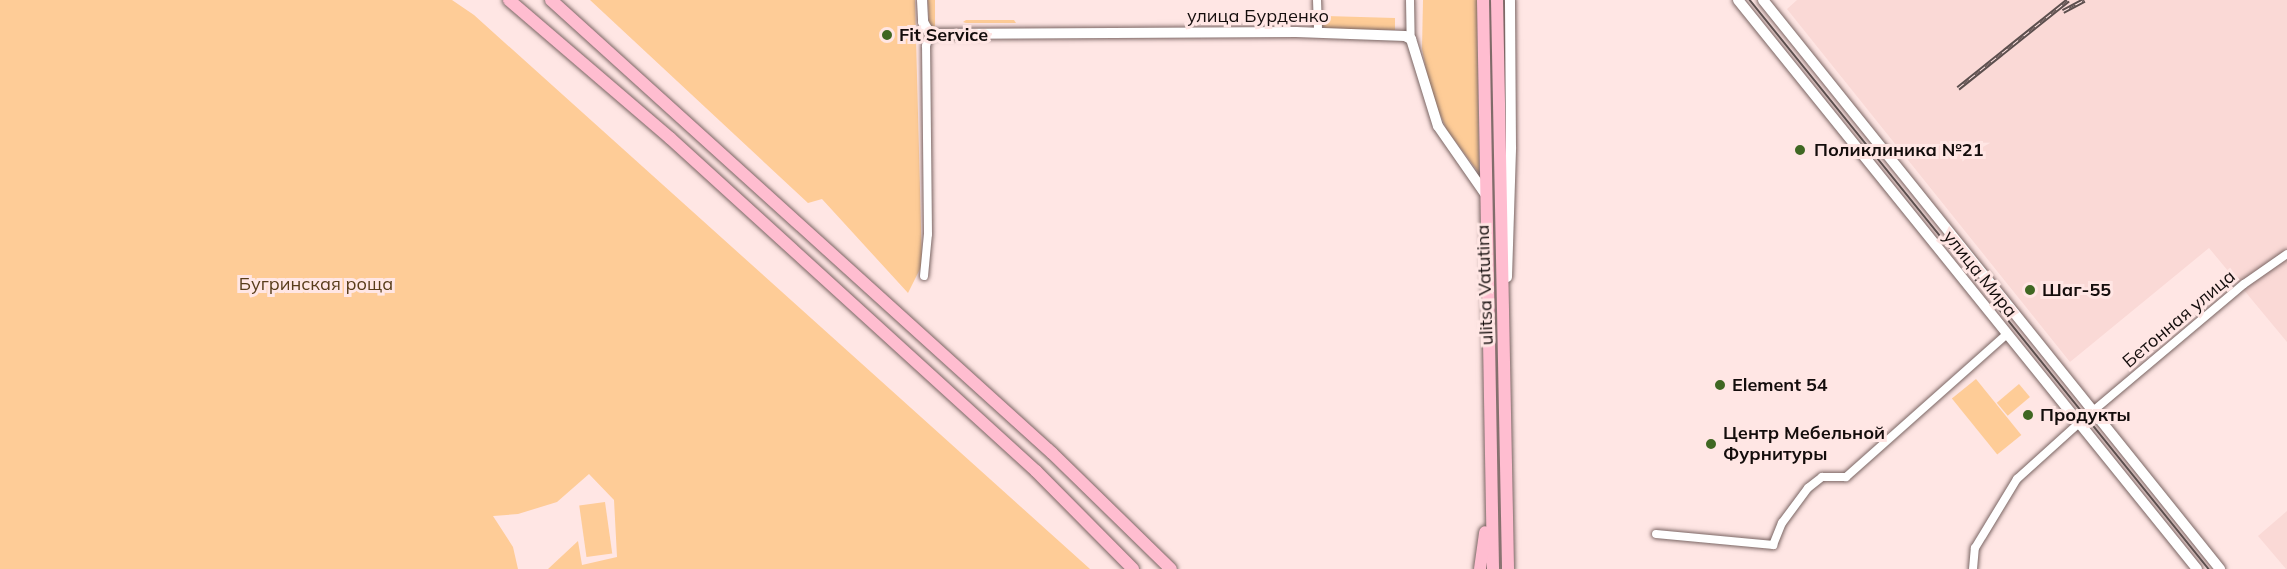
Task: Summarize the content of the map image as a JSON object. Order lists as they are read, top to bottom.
{
  "streets": {
    "main road": ["ulitsa Vatutina"],
    "street": ["улица Бурденко", "улица Мира", "Бетонная улица"]
  },
  "crossings": [
    ["улица Мира", "Бетонная улица"]
  ],
  "parks": ["Бугринская роща"],
  "places": [
    "Fit Service",
    "Поликлиника №21",
    "Шаг-55",
    "Element 54",
    "Продукты",
    "Центр Мебельной Фурнитуры"
  ]
}
